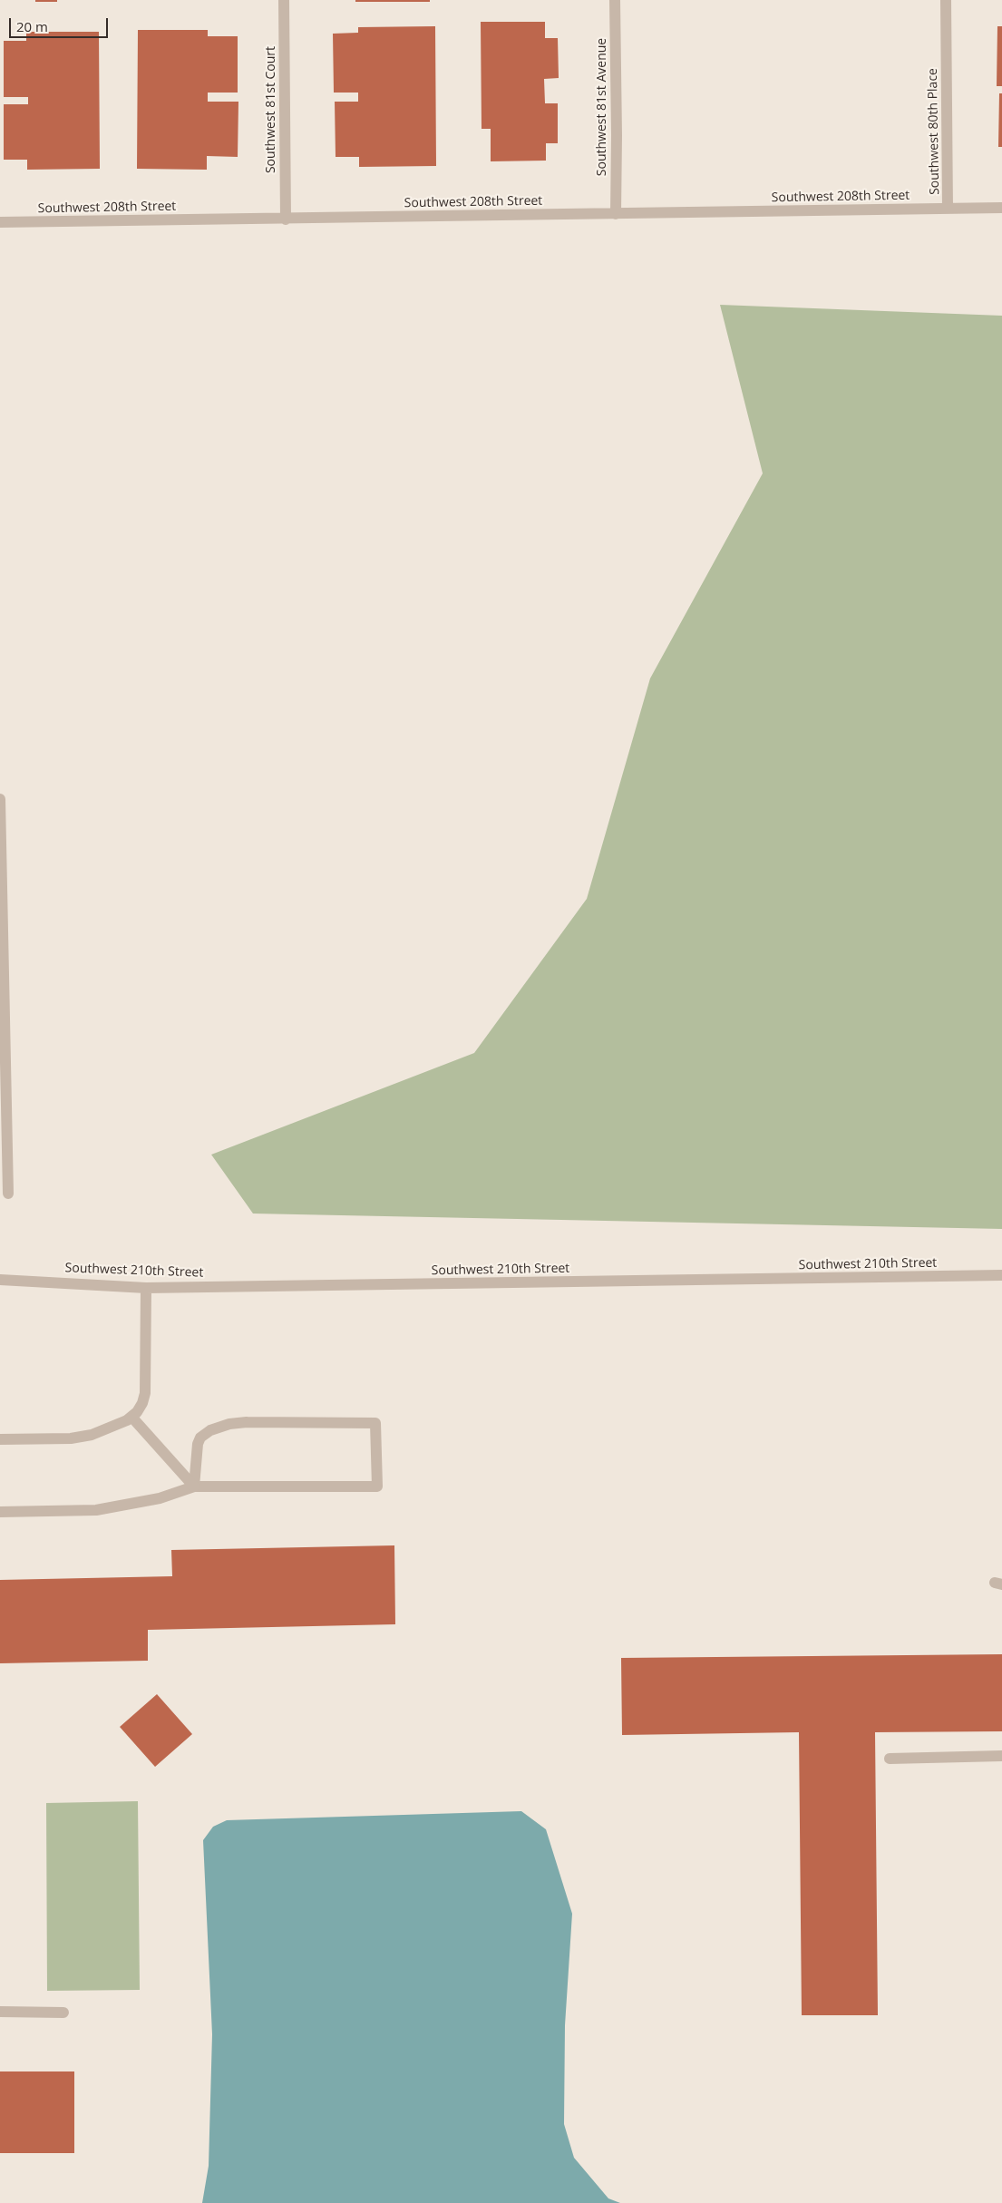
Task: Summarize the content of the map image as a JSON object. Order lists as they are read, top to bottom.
{
  "streets": {
    "street": [
      "Southwest 81st Avenue",
      "Southwest 81st Court",
      "Southwest 80th Place",
      "Southwest 208th Street",
      "Southwest 210th Street"
    ]
  },
  "crossings": [
    ["Southwest 81st Avenue", "Southwest 208th Street"],
    ["Southwest 81st Court", "Southwest 208th Street"],
    ["Southwest 80th Place", "Southwest 208th Street"]
  ],
  "scale_bar": "20 m"
}
